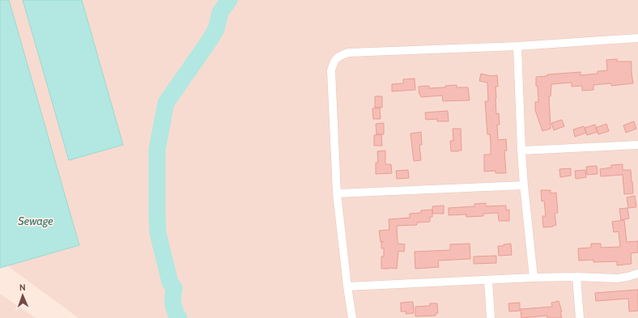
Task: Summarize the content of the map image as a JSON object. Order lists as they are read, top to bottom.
{
  "water": ["Sewage"],
  "north": "top"
}
